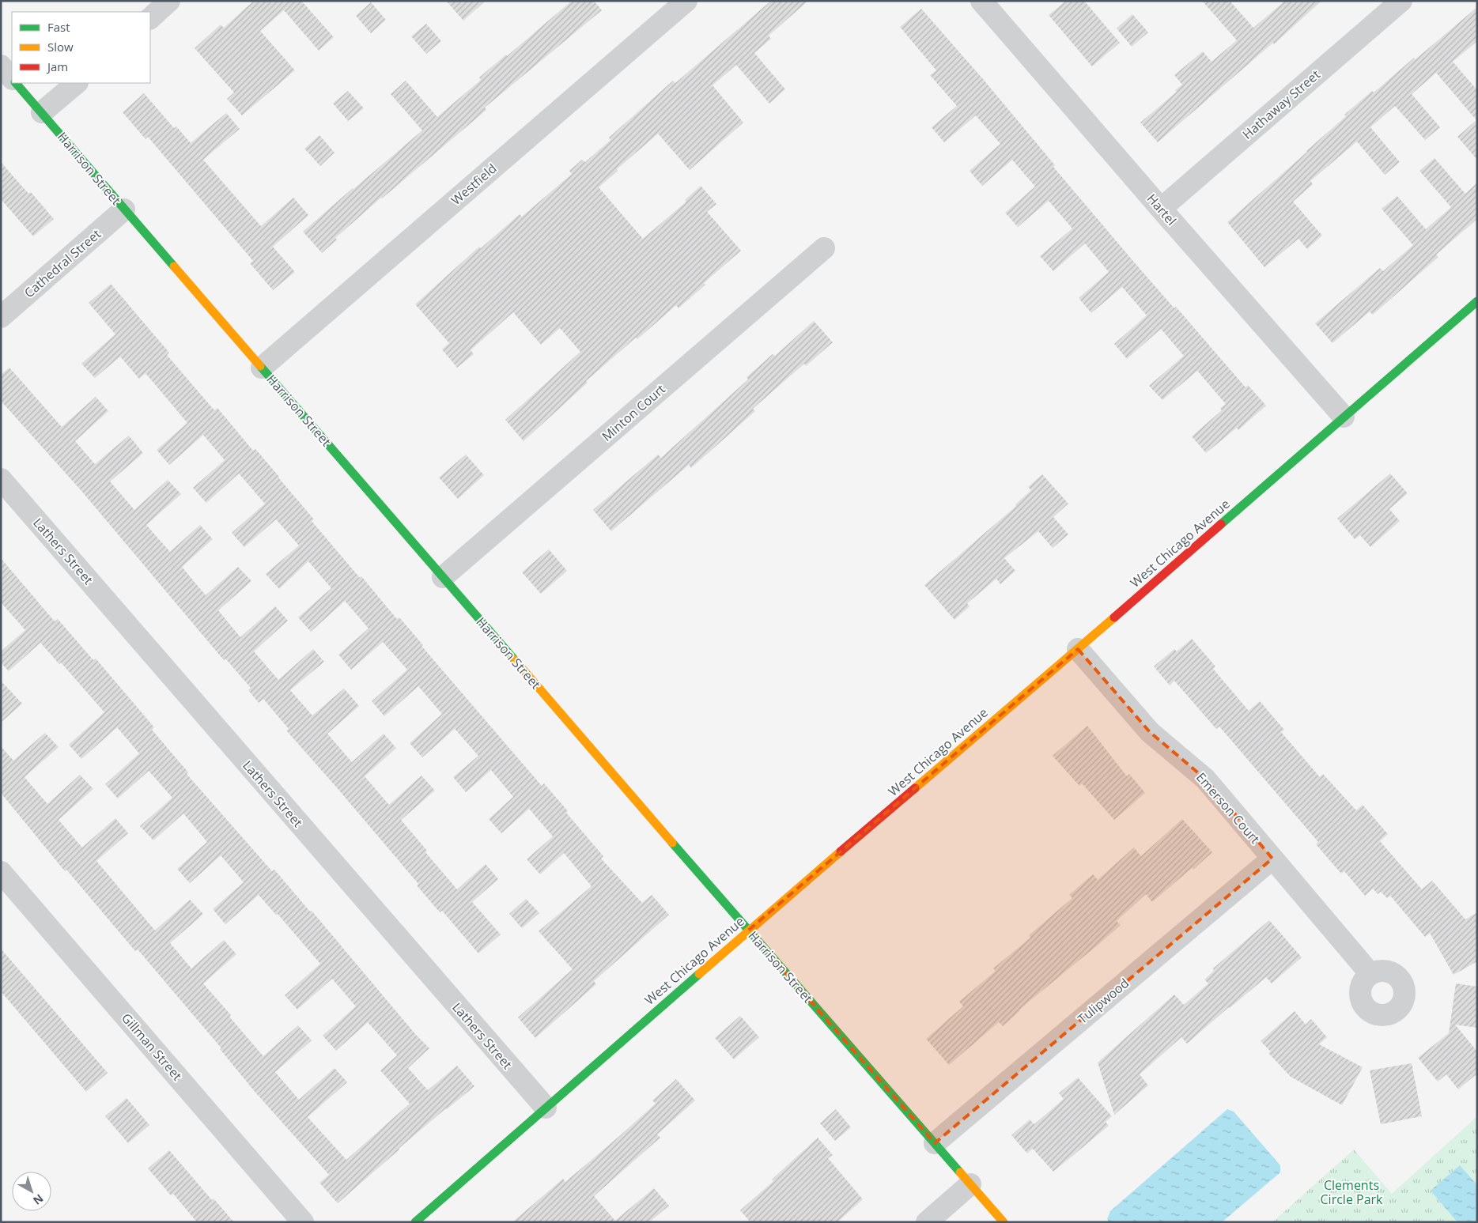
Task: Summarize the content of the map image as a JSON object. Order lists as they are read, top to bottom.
{
  "streets": {
    "street": [
      "Hathaway Street",
      "Harrison Street",
      "Westfield",
      "Hartel",
      "Cathedral Street",
      "Minton Court",
      "West Chicago Avenue",
      "Lathers Street",
      "Emerson Court",
      "Tulipwood",
      "Gillman Street"
    ]
  },
  "crossings": [
    ["Hathaway Street", "Hartel"],
    ["Harrison Street", "Westfield"],
    ["Harrison Street", "Cathedral Street"],
    ["Harrison Street", "Minton Court"],
    ["Harrison Street", "West Chicago Avenue"],
    ["Harrison Street", "Tulipwood"],
    ["Hartel", "West Chicago Avenue"],
    ["West Chicago Avenue", "Lathers Street"],
    ["West Chicago Avenue", "Emerson Court"],
    ["Emerson Court", "Tulipwood"]
  ],
  "parks": ["Clements Circle Park"],
  "legend": ["Fast", "Slow", "Jam"],
  "north": "bottom right"
}
